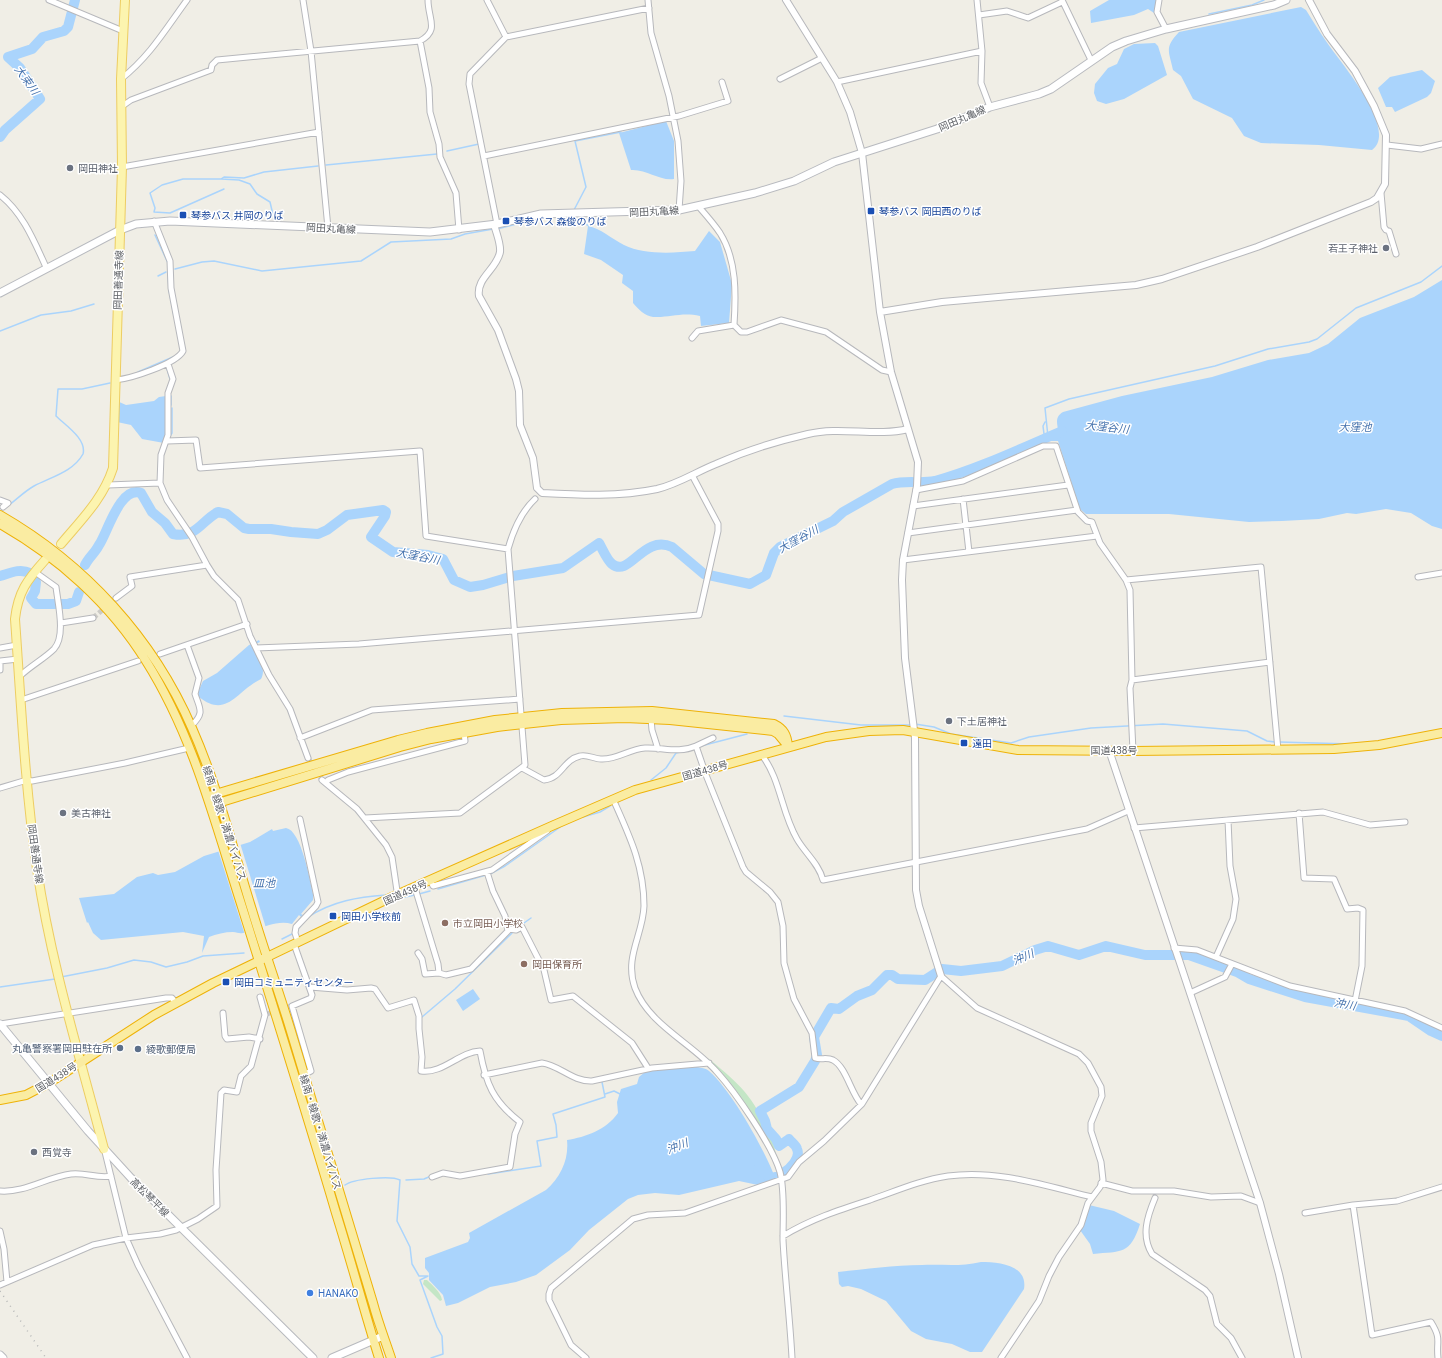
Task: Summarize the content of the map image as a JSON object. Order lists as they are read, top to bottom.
{
  "streets": {
    "highway": ["国道438号", "綾南・綾歌・満濃バイパス"],
    "main road": ["岡田丸亀線", "岡田善通寺線", "高松琴平線"]
  },
  "crossings": [
    ["岡田丸亀線", "岡田善通寺線"],
    ["岡田善通寺線", "国道438号"],
    ["岡田善通寺線", "高松琴平線"],
    ["国道438号", "綾南・綾歌・満濃バイパス"],
    ["国道438号", "高松琴平線"]
  ],
  "water": [
    "大束川",
    "大窪谷川",
    "大窪池",
    "皿池",
    "沖川"
  ],
  "places": {
    "other": [
      "岡田神社",
      "若王子神社",
      "下土居神社",
      "美古神社",
      "市立岡田小学校",
      "岡田保育所",
      "丸亀警察署岡田駐在所",
      "綾歌郵便局",
      "西覚寺",
      "HANAKO"
    ],
    "transit": [
      "琴参バス 岡田西のりば",
      "琴参バス 井岡のりば",
      "琴参バス 森俊のりば",
      "遠田",
      "岡田小学校前",
      "岡田コミュニティセンター"
    ]
  }
}
